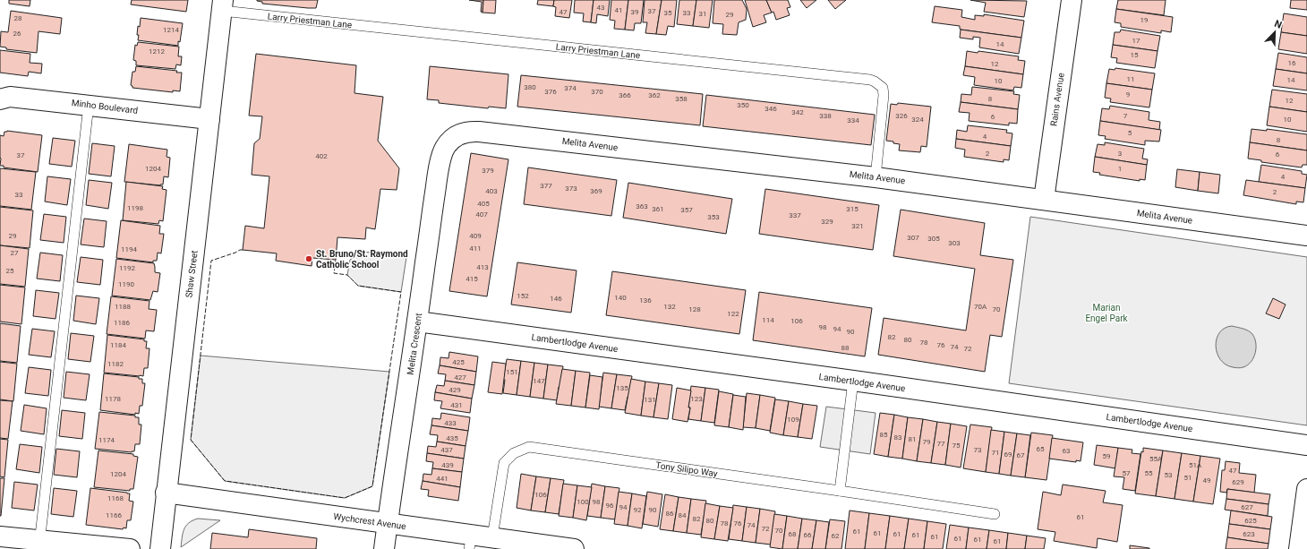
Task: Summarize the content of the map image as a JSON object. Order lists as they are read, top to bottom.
{
  "streets": {
    "street": [
      "Rains Avenue",
      "Minho Boulevard",
      "Melita Avenue",
      "Shaw Street",
      "Lambertlodge Avenue",
      "Melita Crescent",
      "Wychcrest Avenue"
    ],
    "lane": ["Larry Priestman Lane", "Tony Silipo Way"]
  },
  "crossings": [
    ["Larry Priestman Lane", "Melita Avenue"],
    ["Larry Priestman Lane", "Shaw Street"],
    ["Rains Avenue", "Melita Avenue"],
    ["Minho Boulevard", "Shaw Street"],
    ["Melita Avenue", "Melita Crescent"],
    ["Shaw Street", "Wychcrest Avenue"],
    ["Lambertlodge Avenue", "Melita Crescent"],
    ["Melita Crescent", "Wychcrest Avenue"],
    ["Tony Silipo Way", "Wychcrest Avenue"]
  ],
  "parks": ["Marian Engel Park"],
  "places": ["St. Bruno/St. Raymond Catholic School"],
  "house_numbers": [
    "43",
    "41",
    "37",
    "47",
    "39",
    "35",
    "33",
    "31",
    "29",
    "28",
    "19",
    "1214",
    "26",
    "17",
    "14",
    "1212",
    "15",
    "16",
    "12",
    "11",
    "14",
    "10",
    "380",
    "374",
    "376",
    "370",
    "9",
    "366",
    "362",
    "358",
    "8",
    "12",
    "350",
    "346",
    "342",
    "338",
    "326",
    "7",
    "6",
    "324",
    "10",
    "334",
    "5",
    "4",
    "8",
    "2",
    "3",
    "6",
    "37",
    "402",
    "1204",
    "1",
    "379",
    "4",
    "377",
    "373",
    "403",
    "369",
    "2",
    "33",
    "405",
    "363",
    "1198",
    "361",
    "315",
    "357",
    "407",
    "337",
    "353",
    "329",
    "321",
    "29",
    "409",
    "307",
    "305",
    "303",
    "411",
    "1194",
    "27",
    "413",
    "1192",
    "25",
    "415",
    "1190",
    "152",
    "140",
    "146",
    "136",
    "1188",
    "132",
    "70A",
    "128",
    "70",
    "122",
    "114",
    "106",
    "1186",
    "98",
    "94",
    "90",
    "82",
    "80",
    "78",
    "1184",
    "76",
    "74",
    "88",
    "72",
    "425",
    "1182",
    "151",
    "427",
    "147",
    "135",
    "429",
    "1178",
    "123",
    "131",
    "431",
    "109",
    "433",
    "85",
    "83",
    "435",
    "81",
    "1174",
    "79",
    "77",
    "75",
    "65",
    "437",
    "73",
    "63",
    "71",
    "69",
    "67",
    "59",
    "55A",
    "439",
    "51A",
    "47",
    "57",
    "55",
    "1204",
    "53",
    "51",
    "441",
    "49",
    "629",
    "106",
    "1168",
    "100",
    "98",
    "96",
    "94",
    "627",
    "92",
    "90",
    "86",
    "1166",
    "84",
    "61",
    "82",
    "80",
    "625",
    "78",
    "76",
    "74",
    "72",
    "70",
    "61",
    "61",
    "68",
    "61",
    "623",
    "66",
    "61",
    "62",
    "61",
    "61",
    "61",
    "61"
  ],
  "north": "top right"
}
